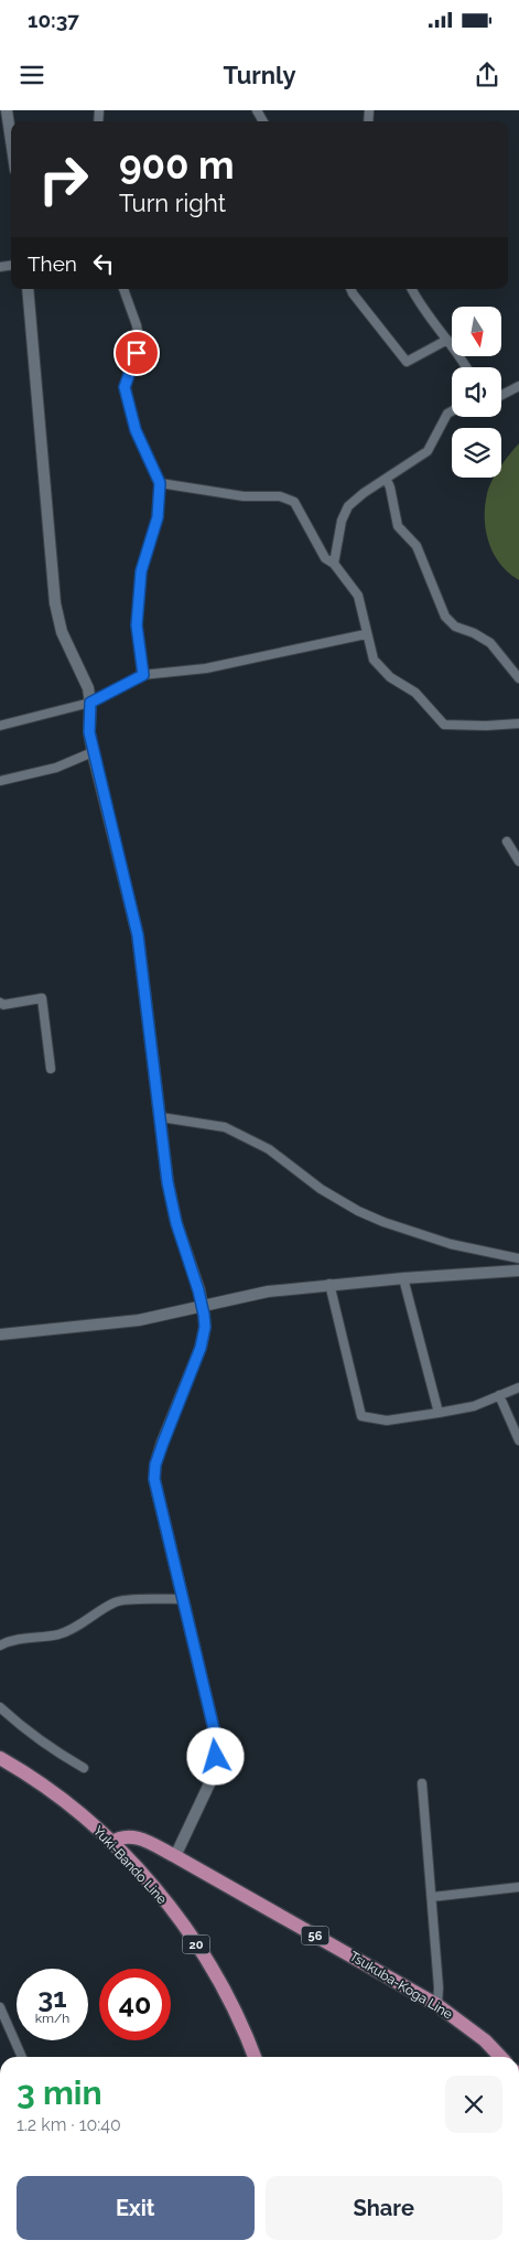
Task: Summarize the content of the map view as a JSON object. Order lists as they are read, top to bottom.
{
  "streets": {
    "main road": [
      "Yuki-Bando Line",
      "56",
      "20",
      "Tsukuba-Koga Line"
    ]
  },
  "crossings": [
    ["Yuki-Bando Line", "Tsukuba-Koga Line"]
  ],
  "north": "bottom",
  "page": {
    "status": "10:37",
    "header": "Turnly",
    "turn": ["900 m", "Turn right"],
    "then": "Then",
    "speed": "31 km/h",
    "limit": "40",
    "heading": ["3 min", "1.2 km · 10:40"],
    "buttons": ["Exit", "Share"]
  }
}
